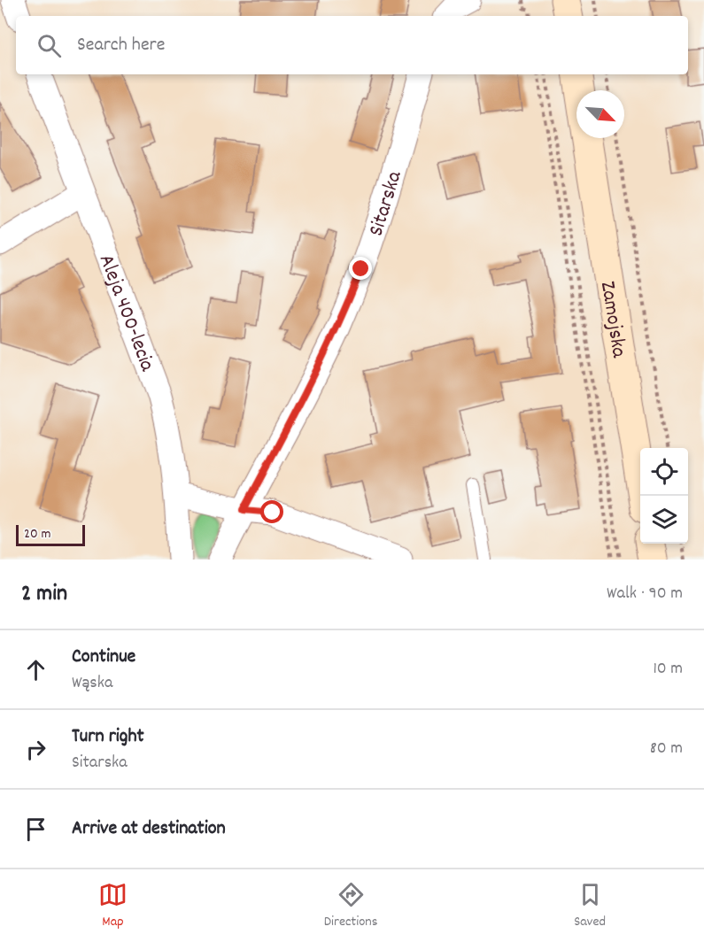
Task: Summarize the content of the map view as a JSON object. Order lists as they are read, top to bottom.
{
  "streets": {
    "street": ["Sitarska", "Aleja 400-lecia", "Zamojska"]
  },
  "scale_bar": "20 m",
  "north": "bottom right",
  "page": {
    "search": "Search here",
    "scale": "20 m",
    "heading": ["2 min", "Walk · 90 m"],
    "list": [
      ["Continue", "Wąska", "10 m"],
      ["Turn right", "Sitarska", "80 m"],
      "Arrive at destination"
    ],
    "nav": ["Map", "Directions", "Saved"]
  }
}
